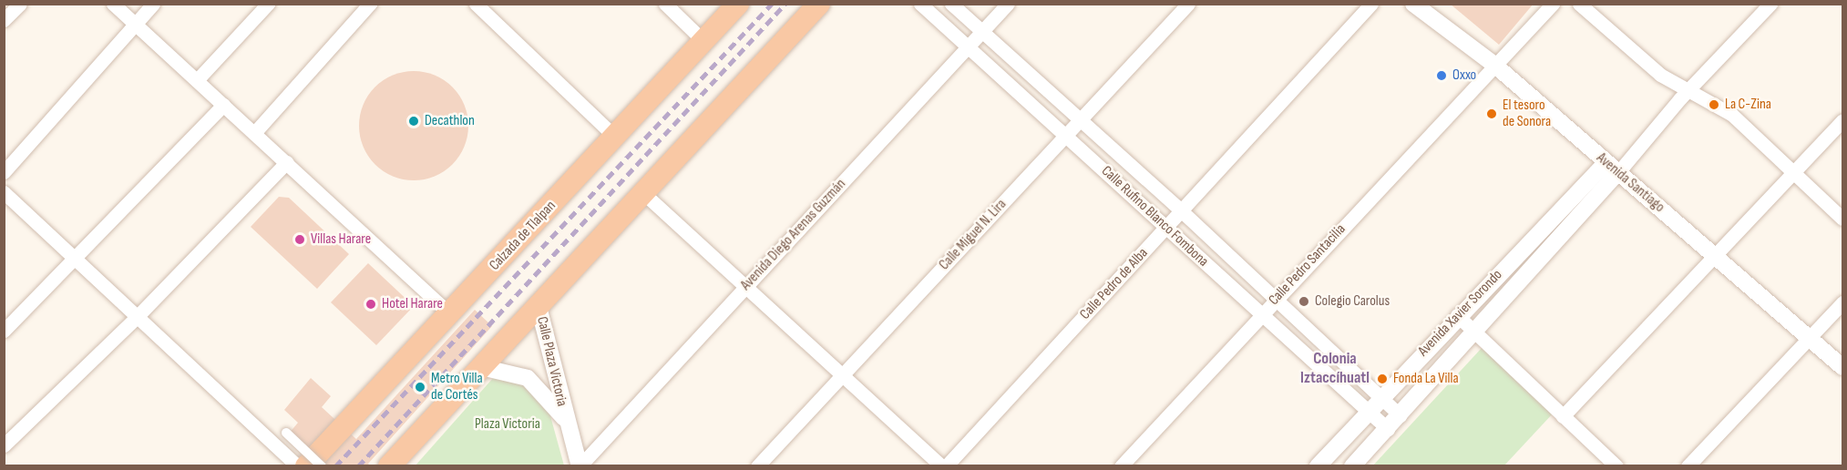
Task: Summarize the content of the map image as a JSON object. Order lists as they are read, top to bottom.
{
  "streets": {
    "highway": ["Calzada de Tlalpan"],
    "street": [
      "Avenida Santiago",
      "Calle Rufino Blanco Fombona",
      "Avenida Diego Arenas Guzmán",
      "Calle Miguel N. Lira",
      "Calle Pedro Santacilia",
      "Calle Pedro de Alba",
      "Avenida Xavier Sorondo",
      "Calle Plaza Victoria"
    ]
  },
  "crossings": [
    ["Avenida Santiago", "Calle Pedro Santacilia"],
    ["Avenida Santiago", "Avenida Xavier Sorondo"],
    ["Calle Rufino Blanco Fombona", "Avenida Diego Arenas Guzmán"],
    ["Calle Rufino Blanco Fombona", "Calle Miguel N. Lira"],
    ["Calle Rufino Blanco Fombona", "Calle Pedro Santacilia"],
    ["Calle Rufino Blanco Fombona", "Calle Pedro de Alba"],
    ["Calle Rufino Blanco Fombona", "Avenida Xavier Sorondo"],
    ["Avenida Diego Arenas Guzmán", "Calle Plaza Victoria"]
  ],
  "districts": ["Colonia Iztaccíhuatl"],
  "parks": ["Plaza Victoria"],
  "places": [
    "Oxxo",
    "La C-Zina",
    "El tesoro de Sonora",
    "Decathlon",
    "Villas Harare",
    "Colegio Carolus",
    "Hotel Harare",
    "Fonda La Villa",
    "Metro Villa de Cortés"
  ]
}
